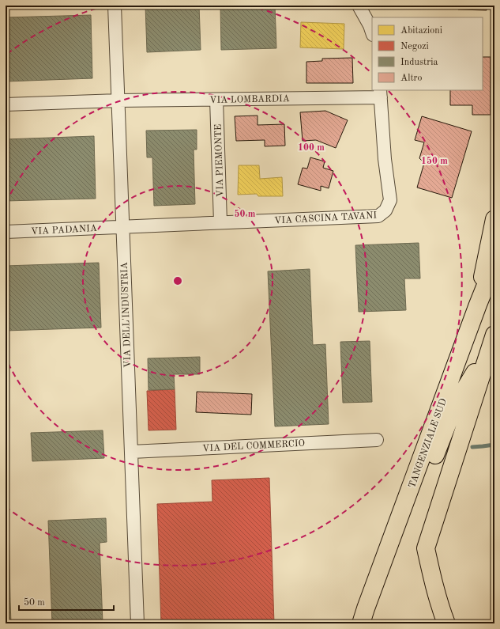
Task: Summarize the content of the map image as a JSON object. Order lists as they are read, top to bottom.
{
  "streets": {
    "highway": ["TANGENZIALE SUD"],
    "street": [
      "VIA LOMBARDIA",
      "VIA PIEMONTE",
      "VIA CASCINA TAVANI",
      "VIA PADANIA",
      "VIA DELL'INDUSTRIA",
      "VIA DEL COMMERCIO"
    ]
  },
  "crossings": [
    ["VIA LOMBARDIA", "VIA PIEMONTE"],
    ["VIA LOMBARDIA", "VIA CASCINA TAVANI"],
    ["VIA LOMBARDIA", "VIA DELL'INDUSTRIA"],
    ["VIA PIEMONTE", "VIA CASCINA TAVANI"],
    ["VIA CASCINA TAVANI", "VIA PADANIA"],
    ["VIA CASCINA TAVANI", "VIA DELL'INDUSTRIA"],
    ["VIA PADANIA", "VIA DELL'INDUSTRIA"],
    ["VIA DELL'INDUSTRIA", "VIA DEL COMMERCIO"]
  ],
  "legend": [
    "Abitazioni",
    "Negozi",
    "Industria",
    "Altro"
  ],
  "scale_bar": "50 m",
  "rings": ["100 m", "150 m", "50 m"]
}
